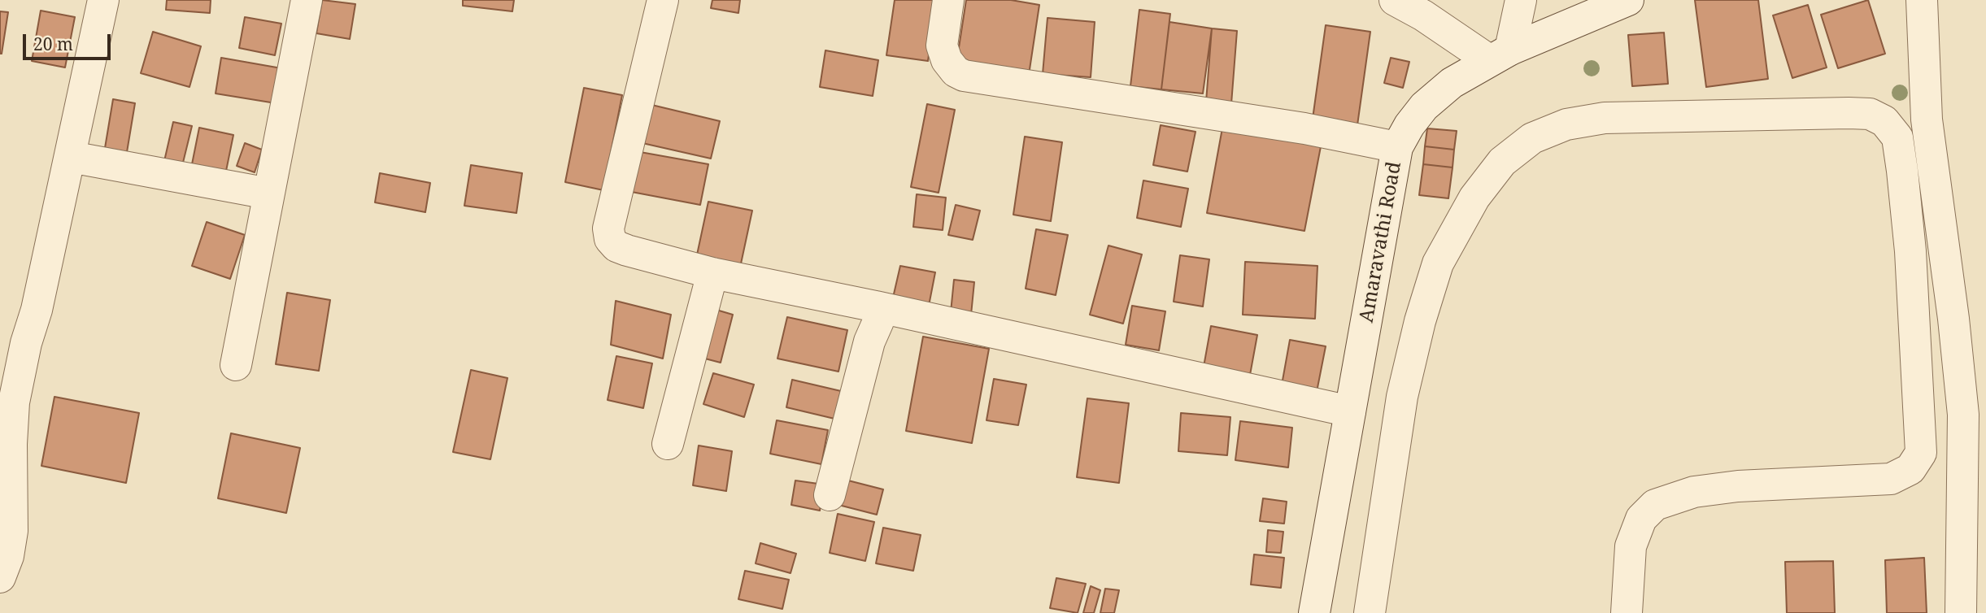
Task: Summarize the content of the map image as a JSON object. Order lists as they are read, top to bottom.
{
  "streets": {
    "street": ["Amaravathi Road"]
  },
  "scale_bar": "20 m"
}
